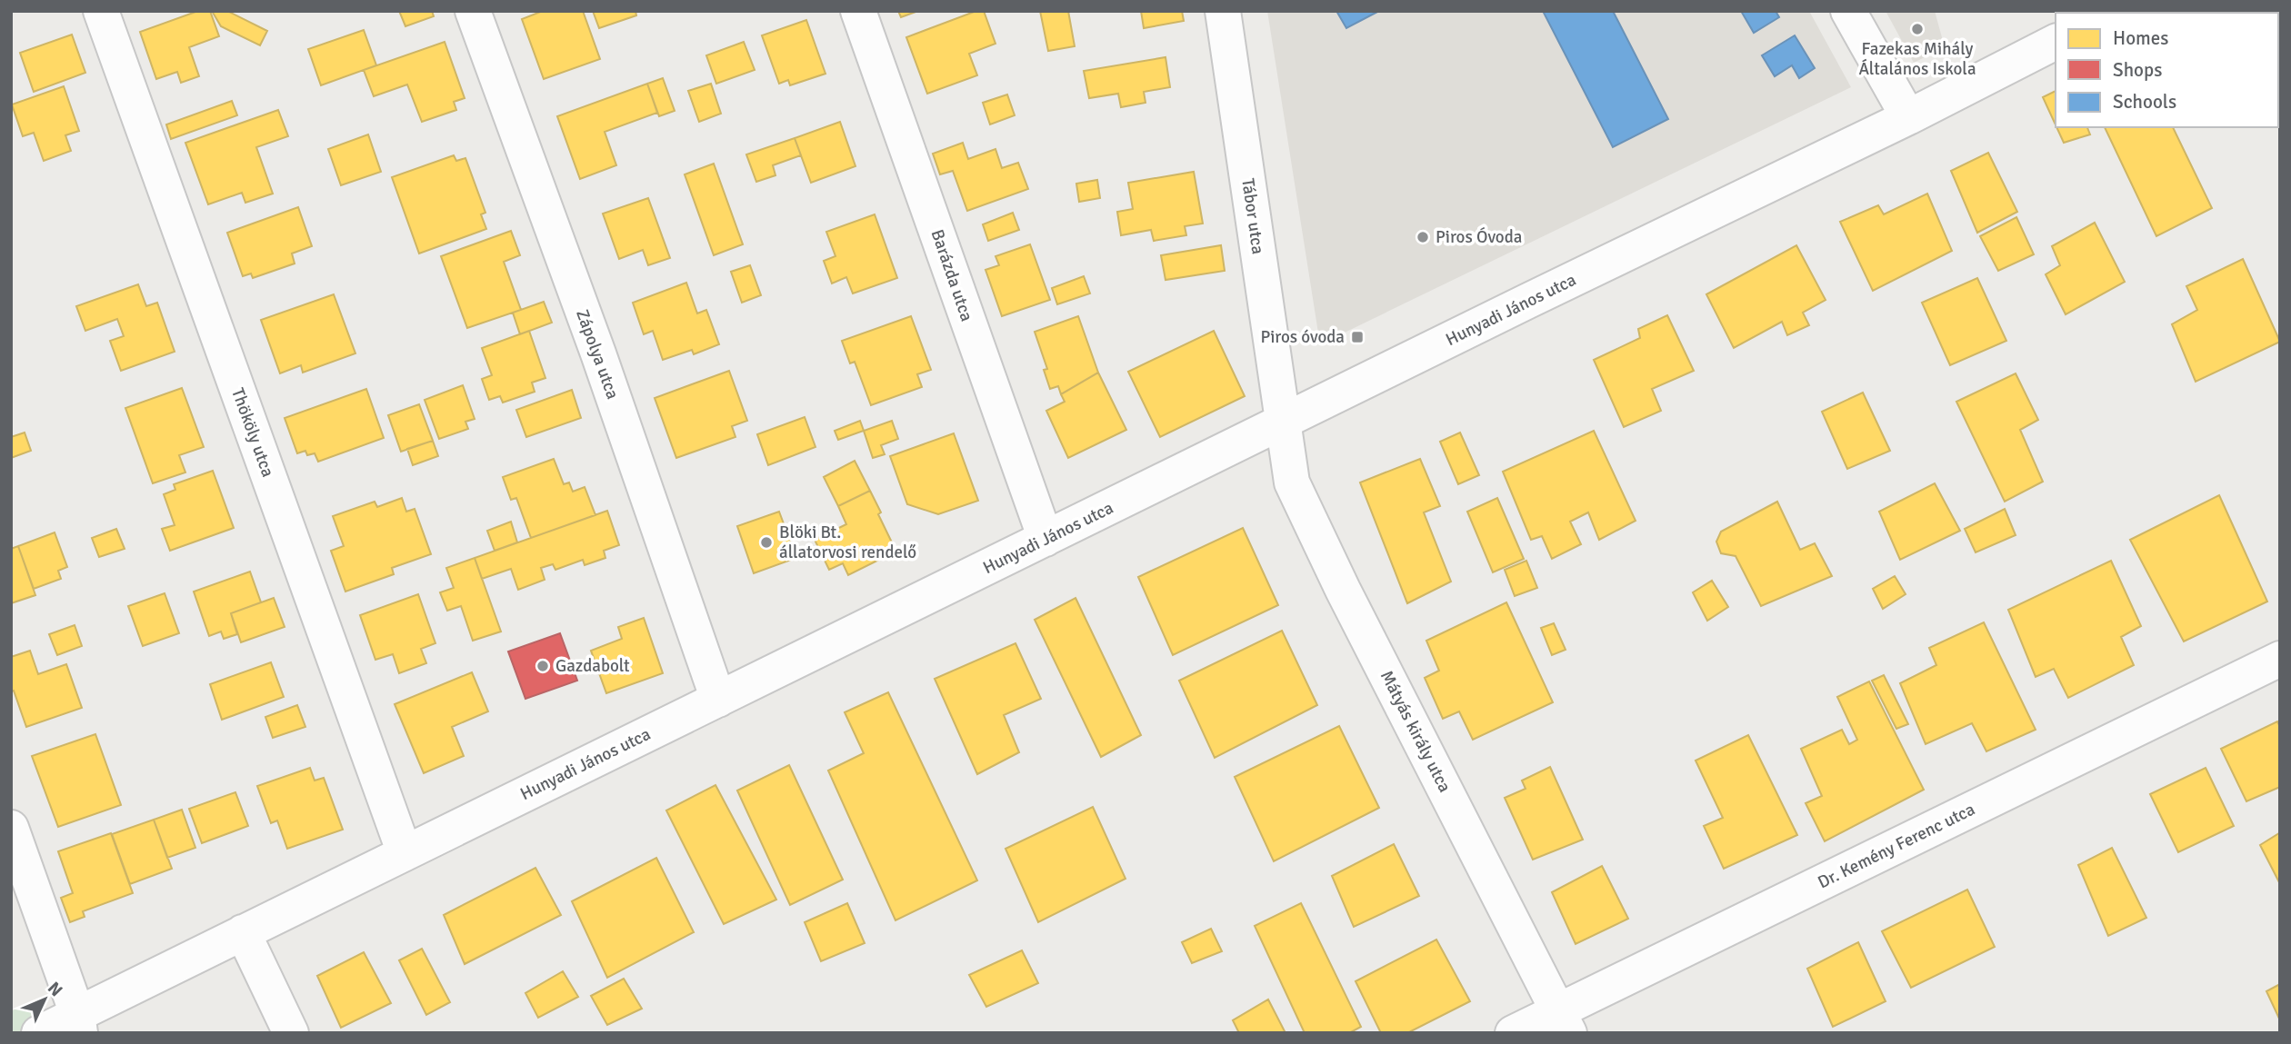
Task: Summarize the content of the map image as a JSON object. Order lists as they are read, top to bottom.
{
  "streets": {
    "street": [
      "Tábor utca",
      "Barázda utca",
      "Hunyadi János utca",
      "Zápolya utca",
      "Thököly utca",
      "Mátyás király utca",
      "Dr. Kemény Ferenc utca"
    ]
  },
  "crossings": [
    ["Tábor utca", "Hunyadi János utca"],
    ["Tábor utca", "Mátyás király utca"],
    ["Barázda utca", "Hunyadi János utca"],
    ["Hunyadi János utca", "Zápolya utca"],
    ["Hunyadi János utca", "Thököly utca"],
    ["Hunyadi János utca", "Mátyás király utca"],
    ["Mátyás király utca", "Dr. Kemény Ferenc utca"]
  ],
  "places": {
    "other": [
      "Fazekas Mihály Általános Iskola",
      "Piros Óvoda",
      "Blöki Bt. állatorvosi rendelő",
      "Gazdabolt"
    ],
    "transit": ["Piros óvoda"]
  },
  "legend": ["Homes", "Shops", "Schools"],
  "north": "top right"
}
